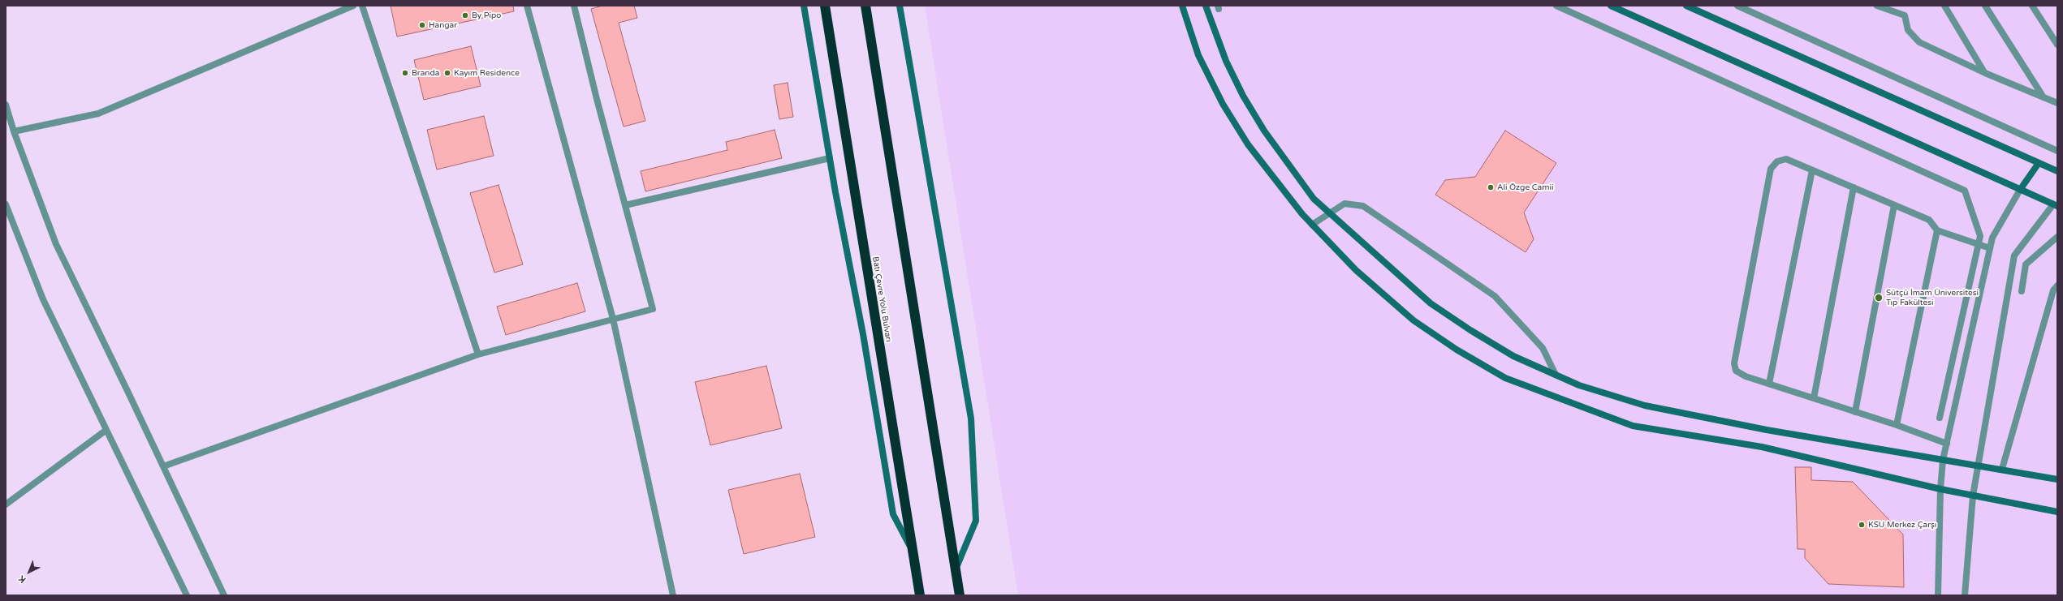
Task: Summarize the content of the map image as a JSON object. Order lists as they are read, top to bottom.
{
  "streets": {
    "highway": ["Batı Çevre Yolu Bulvarı"]
  },
  "places": [
    "By Pipo",
    "Hangar",
    "Branda",
    "Kayım Residence",
    "Ali Özge Camii",
    "Sütçü İmam Üniversitesi Tıp Fakültesi",
    "KSU Merkez Çarşı"
  ],
  "north": "bottom left"
}
